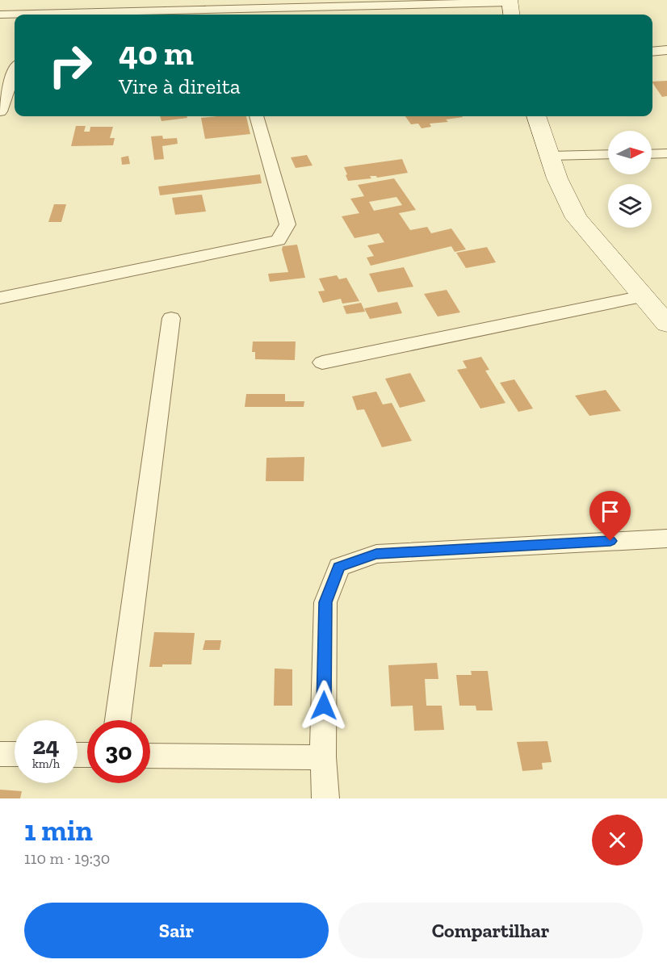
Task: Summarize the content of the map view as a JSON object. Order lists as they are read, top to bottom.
{
  "north": "right",
  "page": {
    "turn": ["40 m", "Vire à direita"],
    "speed": "24 km/h",
    "limit": "30",
    "heading": ["1 min", "110 m · 19:30"],
    "buttons": ["Sair", "Compartilhar"]
  }
}
